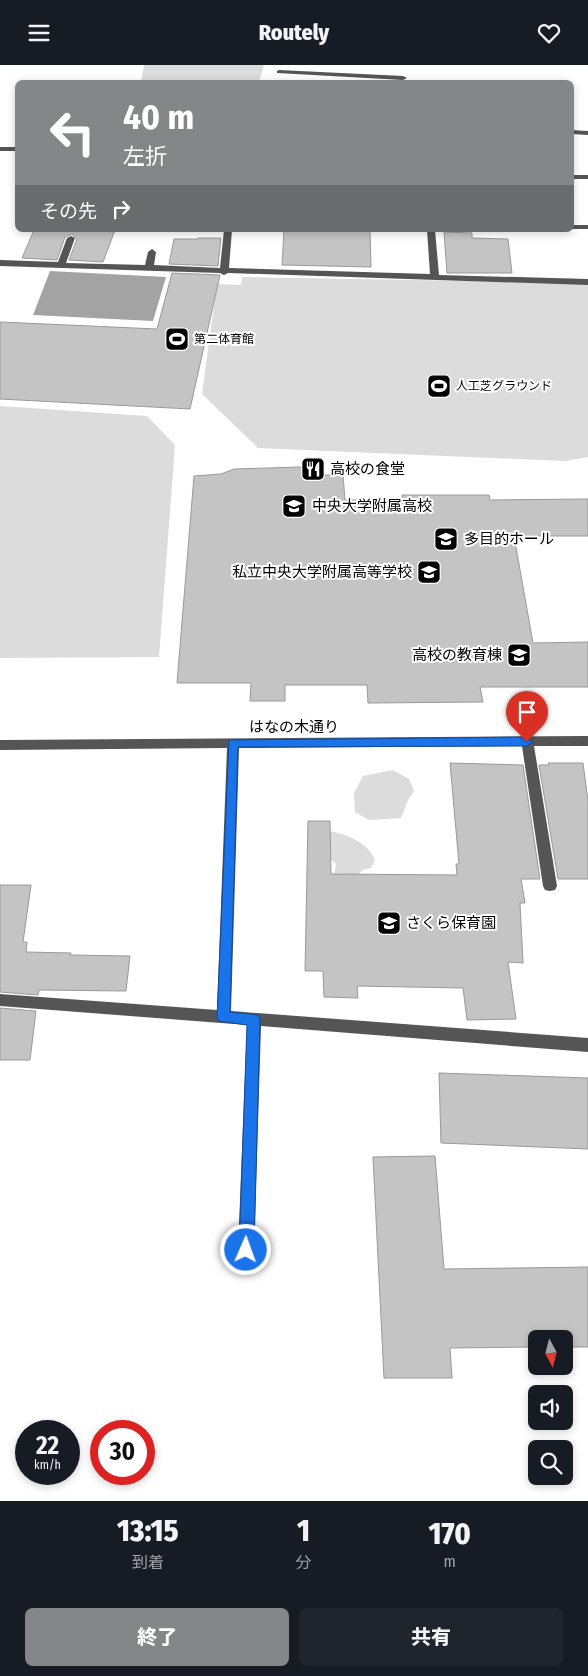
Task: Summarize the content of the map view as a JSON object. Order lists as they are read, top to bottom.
{
  "streets": {
    "street": ["はなの木通り"]
  },
  "places": {
    "sports": ["第二体育館", "人工芝グラウンド"],
    "restaurant": ["高校の食堂"],
    "school or university": [
      "中央大学附属高校",
      "多目的ホール",
      "私立中央大学附属高等学校",
      "高校の教育棟",
      "さくら保育園"
    ]
  },
  "north": "bottom",
  "page": {
    "header": "Routely",
    "turn": ["40 m", "左折"],
    "then": "その先",
    "speed": "22 km/h",
    "limit": "30",
    "eta": [
      "13:15",
      "到着",
      "1",
      "分",
      "170",
      "m"
    ],
    "buttons": ["終了", "共有"]
  }
}
